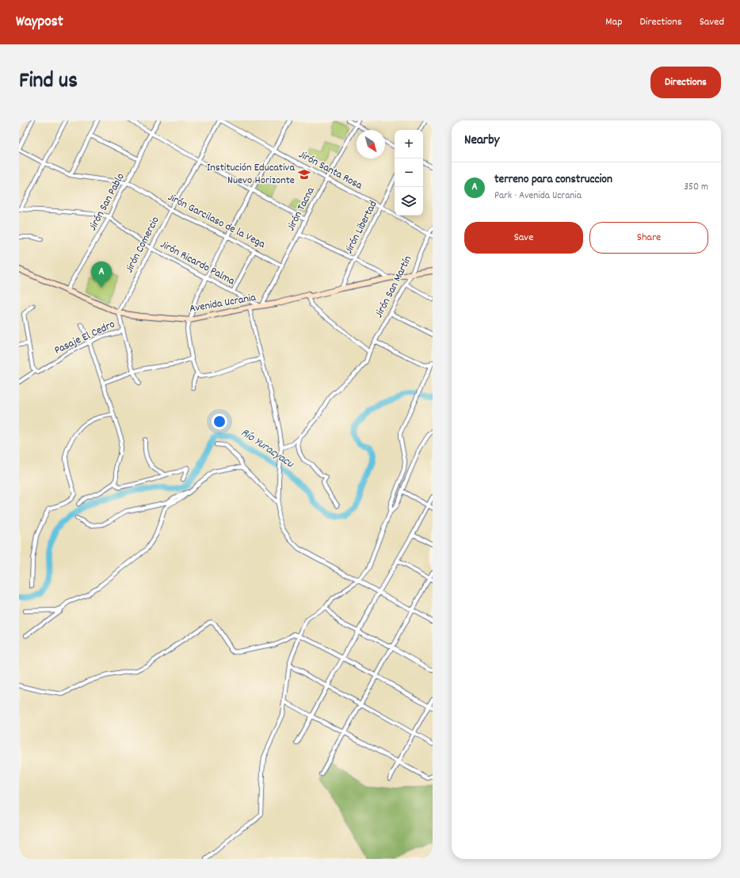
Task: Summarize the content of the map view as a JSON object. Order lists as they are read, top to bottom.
{
  "streets": {
    "main road": ["Avenida Ucrania"],
    "street": [
      "Jirón Santa Rosa",
      "Jirón San Pablo",
      "Jirón Tacna",
      "Jirón Garcilaso de la Vega",
      "Jirón Libertad",
      "Jirón Comercio",
      "Jirón Ricardo Palma",
      "Jirón San Martín",
      "Pasaje El Cedro"
    ]
  },
  "crossings": [
    ["Jirón Santa Rosa", "Jirón Tacna"],
    ["Jirón Santa Rosa", "Jirón Libertad"],
    ["Jirón Santa Rosa", "Jirón Comercio"],
    ["Jirón Santa Rosa", "Jirón San Martín"],
    ["Jirón San Pablo", "Jirón Garcilaso de la Vega"],
    ["Jirón San Pablo", "Jirón Ricardo Palma"],
    ["Jirón San Pablo", "Avenida Ucrania"],
    ["Jirón Tacna", "Jirón Garcilaso de la Vega"],
    ["Jirón Tacna", "Jirón Ricardo Palma"],
    ["Jirón Tacna", "Avenida Ucrania"],
    ["Jirón Garcilaso de la Vega", "Jirón Comercio"],
    ["Jirón Libertad", "Avenida Ucrania"],
    ["Jirón Comercio", "Jirón Ricardo Palma"],
    ["Jirón Comercio", "Avenida Ucrania"],
    ["Jirón Ricardo Palma", "Avenida Ucrania"],
    ["Jirón San Martín", "Avenida Ucrania"]
  ],
  "water": ["Río Yuracyacu"],
  "places": {
    "school or university": ["Institución Educativa Nuevo Horizonte"]
  },
  "north": "bottom right",
  "page": {
    "header": "Waypost",
    "nav": ["Map", "Directions", "Saved"],
    "title": "Find us",
    "buttons": [
      "Directions",
      ["Save", "Share"]
    ],
    "heading": "Nearby",
    "map_buttons": ["+", "−"],
    "list": [
      {
        "mark": "A",
        "name": "terreno para construccion",
        "note": "Park · Avenida Ucrania",
        "value": "350 m"
      }
    ],
    "pins": "A"
  }
}
